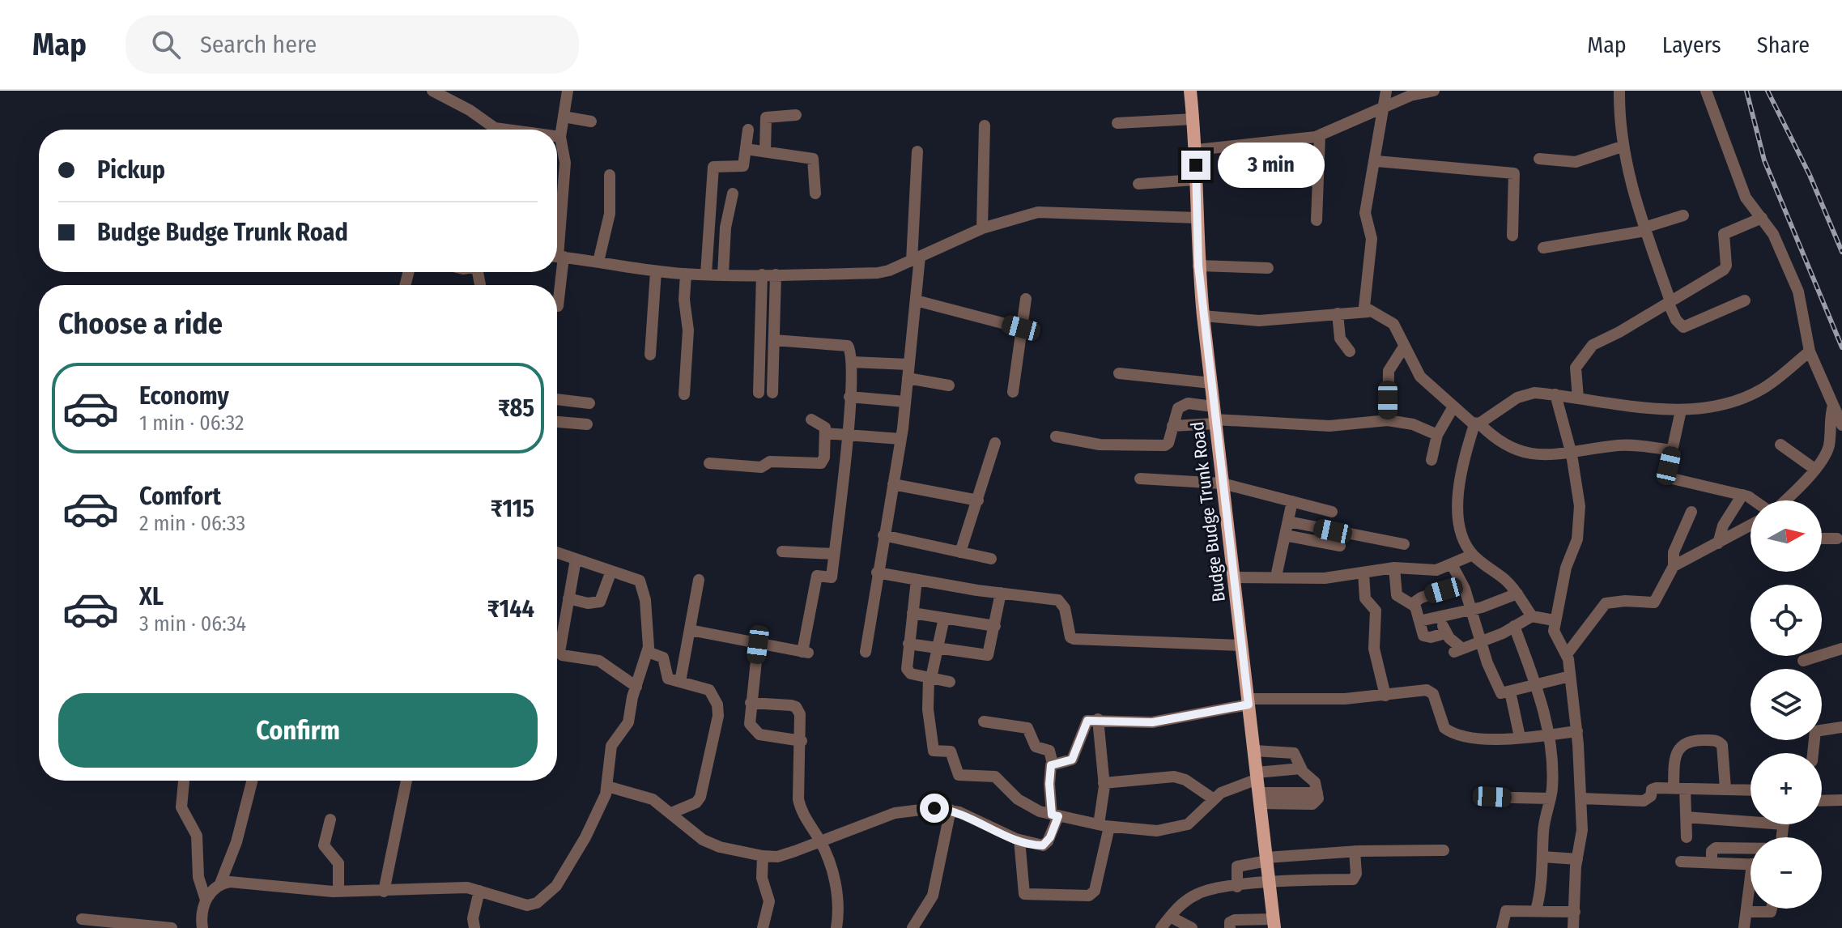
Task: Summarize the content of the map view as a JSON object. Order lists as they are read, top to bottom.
{
  "streets": {
    "main road": ["Budge Budge Trunk Road"]
  },
  "north": "right",
  "page": {
    "header": "Map",
    "search": "Search here",
    "nav": ["Map", "Layers", "Share"],
    "banner": ["Pickup", "Budge Budge Trunk Road"],
    "bubble": "3 min",
    "heading": "Choose a ride",
    "list": [
      {
        "name": "Economy",
        "note": "1 min · 06:32",
        "value": "₹85"
      },
      {
        "name": "Comfort",
        "note": "2 min · 06:33",
        "value": "₹115"
      },
      {
        "name": "XL",
        "note": "3 min · 06:34",
        "value": "₹144"
      }
    ],
    "map_buttons": ["+", "−"],
    "buttons": "Confirm"
  }
}
